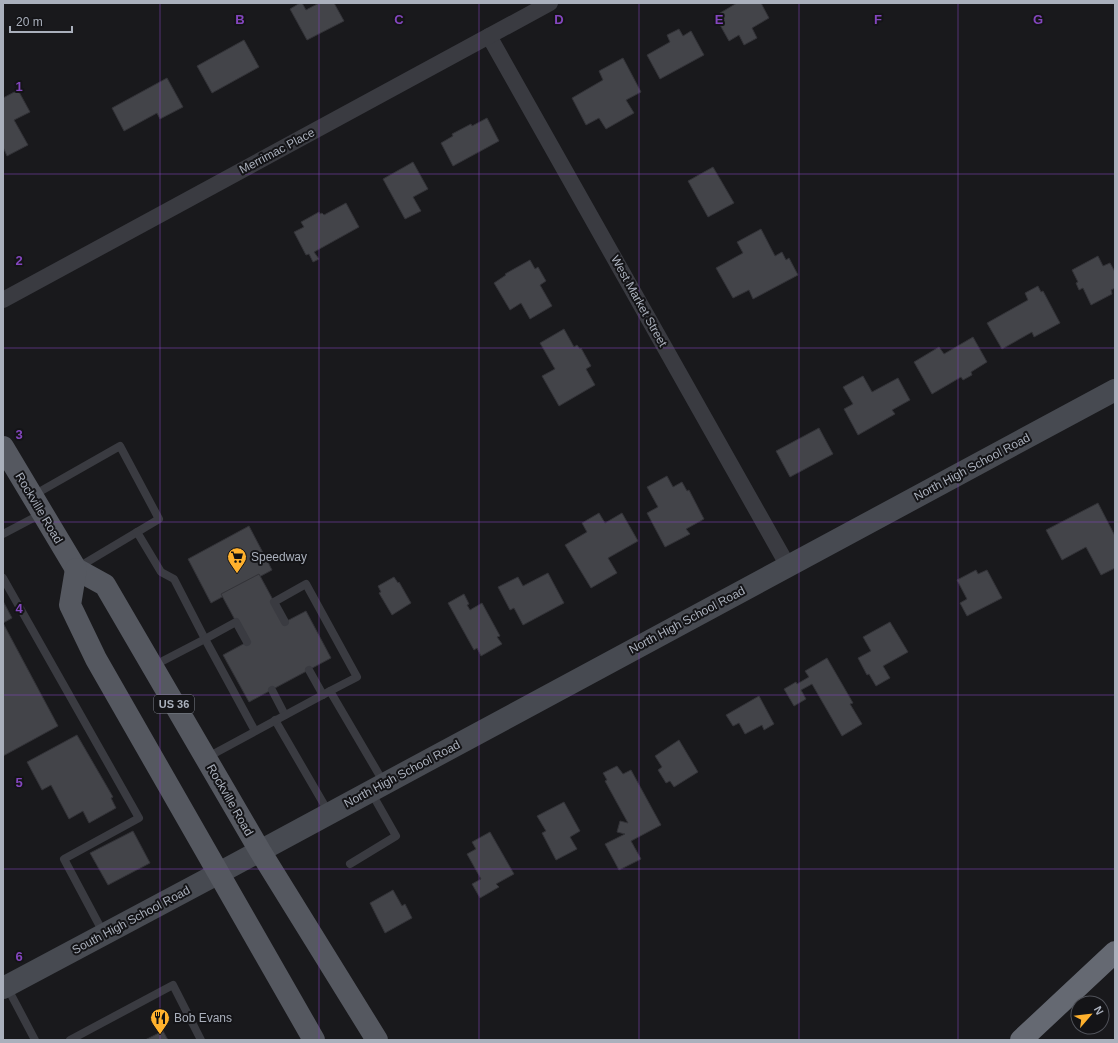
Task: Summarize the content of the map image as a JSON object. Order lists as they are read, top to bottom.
{
  "streets": {
    "main road": ["Rockville Road", "US 36"],
    "street": [
      "Merrimac Place",
      "West Market Street",
      "North High School Road",
      "South High School Road"
    ]
  },
  "crossings": [
    ["Merrimac Place", "West Market Street"],
    ["West Market Street", "North High School Road"],
    ["North High School Road", "Rockville Road"],
    ["North High School Road", "South High School Road"],
    ["Rockville Road", "South High School Road"]
  ],
  "places": {
    "supermarket": ["Speedway"],
    "restaurant": ["Bob Evans"]
  },
  "scale_bar": "20 m",
  "north": "top right",
  "grid": {
    "columns": [
      "B",
      "C",
      "D",
      "E",
      "F",
      "G"
    ],
    "rows": [
      "1",
      "2",
      "3",
      "4",
      "5",
      "6"
    ]
  }
}
